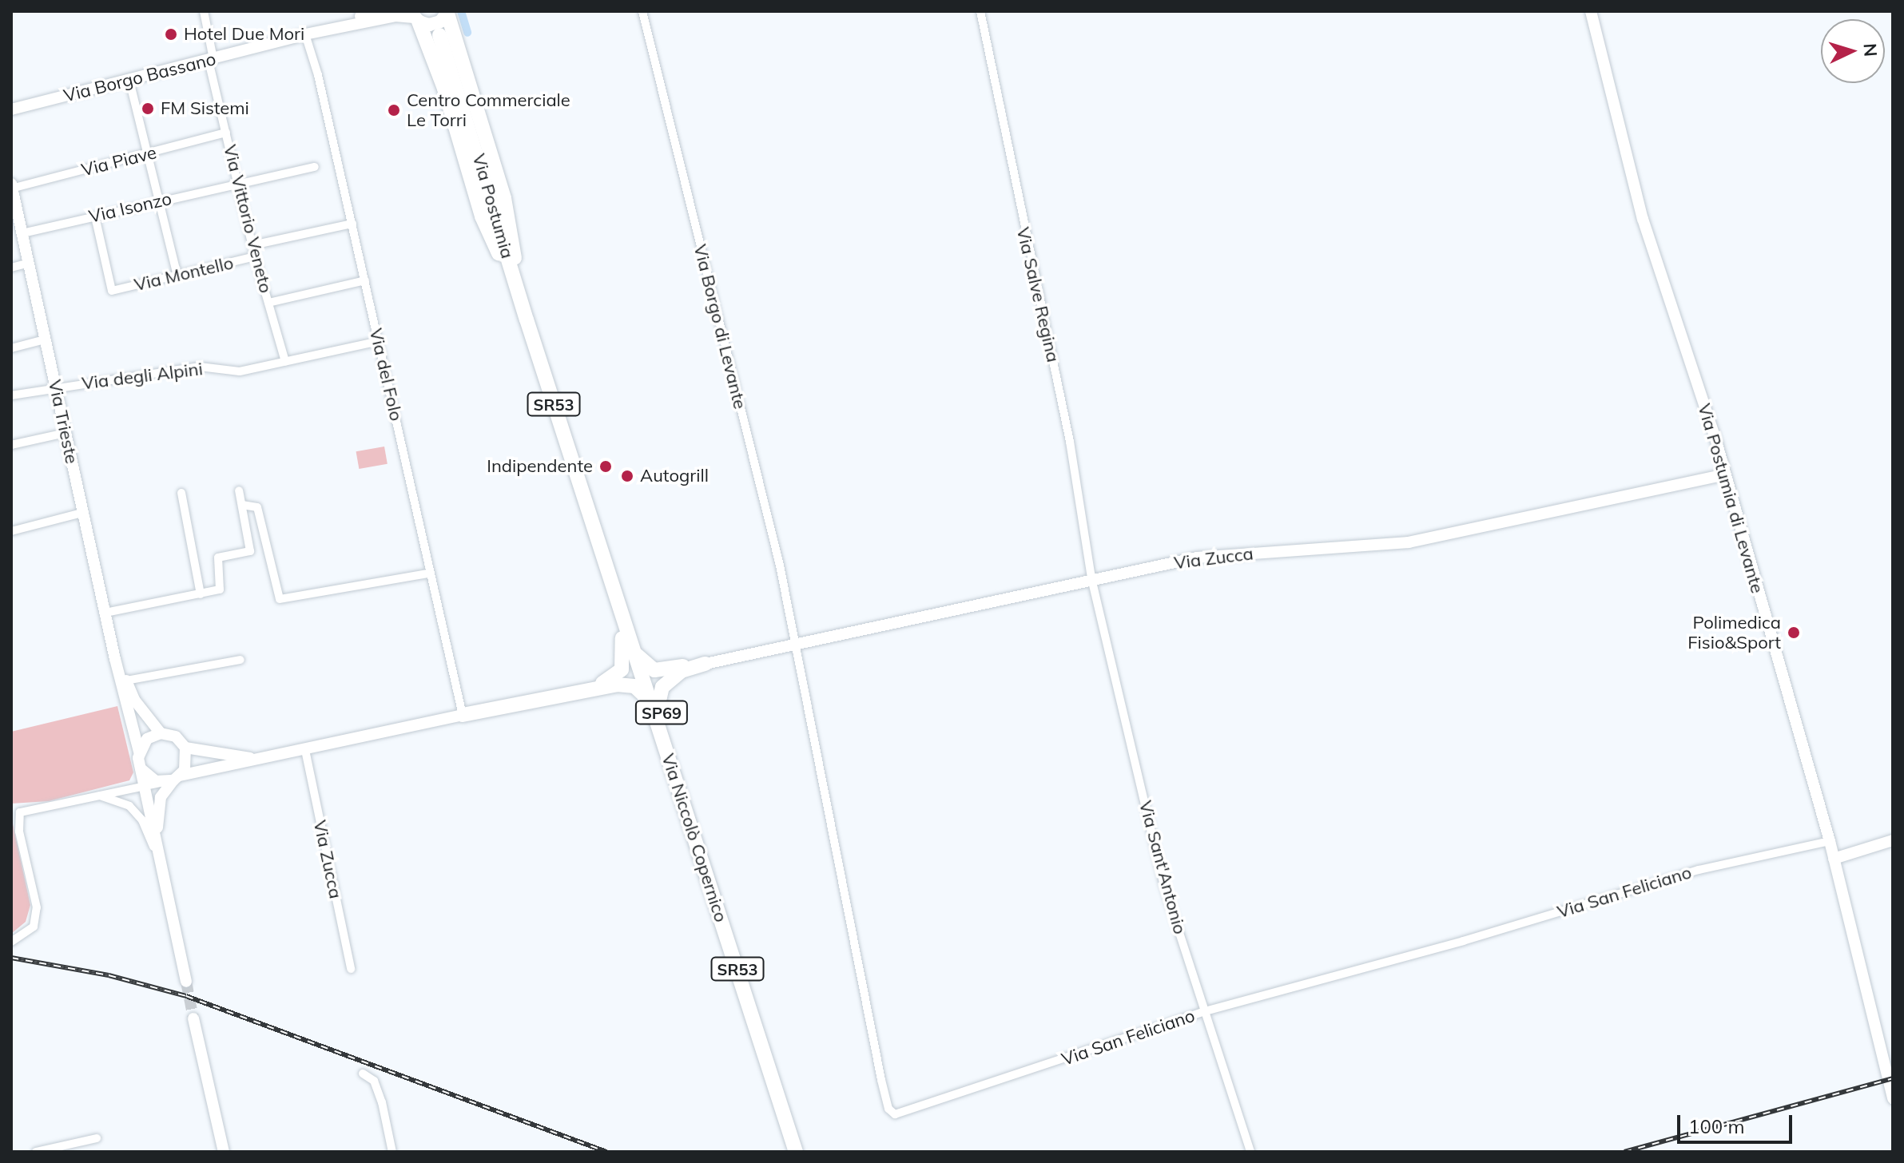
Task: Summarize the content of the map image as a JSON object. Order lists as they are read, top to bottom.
{
  "streets": {
    "highway": [
      "Via Postumia",
      "SR53",
      "SP69",
      "Via Niccolò Copernico"
    ],
    "main road": ["Via Borgo Bassano"],
    "street": [
      "Via Piave",
      "Via Isonzo",
      "Via Vittorio Veneto",
      "Via Montello",
      "Via Salve Regina",
      "Via Borgo di Levante",
      "Via del Folo",
      "Via degli Alpini",
      "Via Trieste",
      "Via Postumia di Levante",
      "Via Zucca",
      "Via Sant'Antonio",
      "Via San Feliciano"
    ]
  },
  "crossings": [
    ["Via Borgo Bassano", "Via Vittorio Veneto"],
    ["Via Borgo Bassano", "Via del Folo"],
    ["Via Piave", "Via Vittorio Veneto"],
    ["Via Piave", "Via Trieste"],
    ["Via Postumia", "Via Niccolò Copernico"],
    ["Via Isonzo", "Via Vittorio Veneto"],
    ["Via Isonzo", "Via Montello"],
    ["Via Isonzo", "Via Trieste"],
    ["Via Vittorio Veneto", "Via Montello"],
    ["Via Vittorio Veneto", "Via del Folo"],
    ["Via Vittorio Veneto", "Via degli Alpini"],
    ["Via Montello", "Via del Folo"],
    ["Via Salve Regina", "Via Zucca"],
    ["Via Salve Regina", "Via Sant'Antonio"],
    ["Via Borgo di Levante", "Via Zucca"],
    ["Via Borgo di Levante", "Via San Feliciano"],
    ["Via del Folo", "Via degli Alpini"],
    ["Via del Folo", "SP69"],
    ["Via degli Alpini", "Via Trieste"],
    ["Via Trieste", "SP69"],
    ["Via Postumia di Levante", "Via Zucca"],
    ["Via Postumia di Levante", "Via San Feliciano"],
    ["Via Zucca", "SP69"],
    ["Via Zucca", "Via Sant'Antonio"],
    ["Via Zucca", "Via San Feliciano"],
    ["SP69", "Via Niccolò Copernico"],
    ["Via Sant'Antonio", "Via San Feliciano"]
  ],
  "places": [
    "Hotel Due Mori",
    "FM Sistemi",
    "Centro Commerciale Le Torri",
    "Indipendente",
    "Autogrill",
    "Polimedica Fisio&Sport"
  ],
  "scale_bar": "100 m",
  "north": "right"
}
